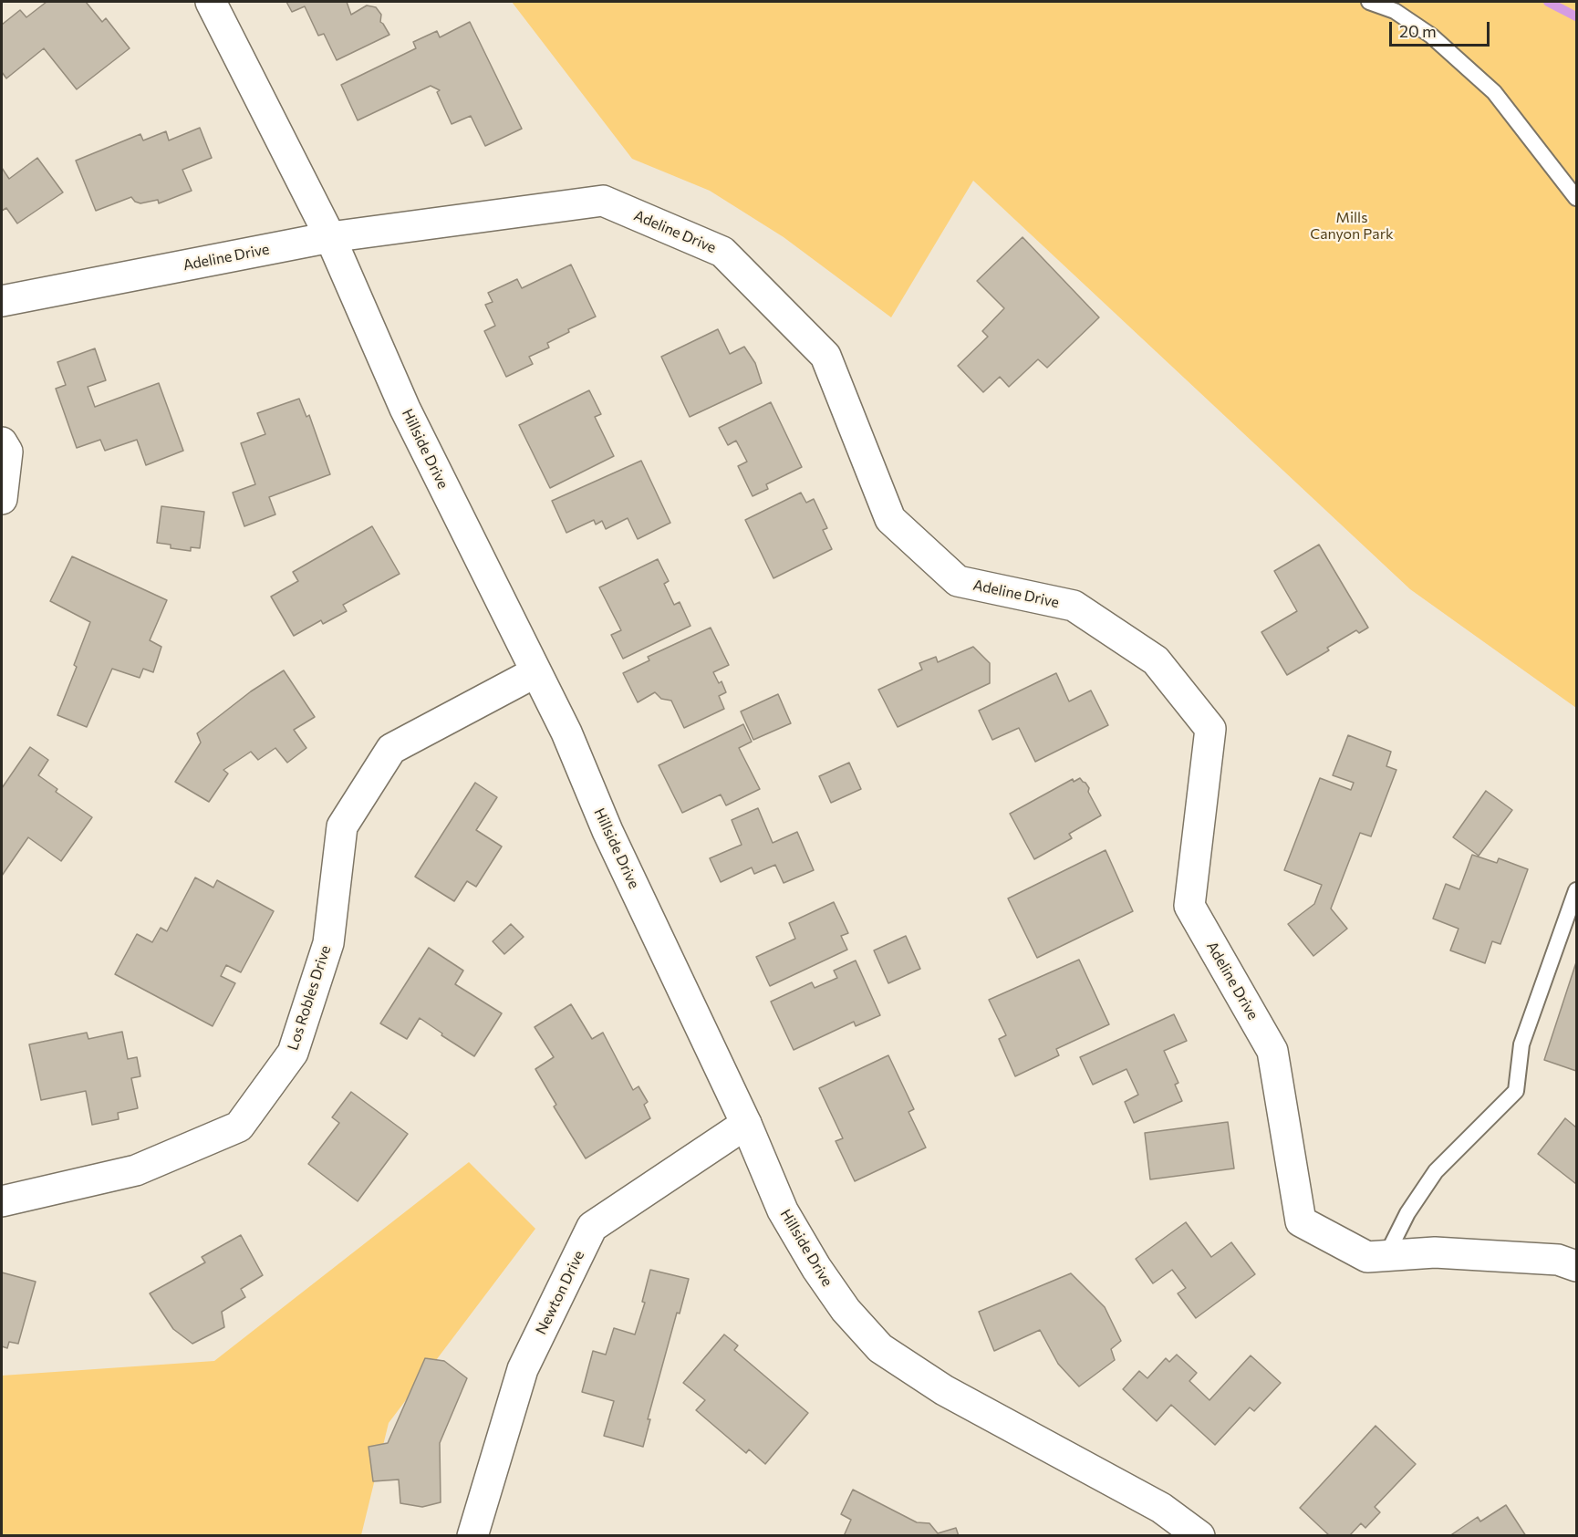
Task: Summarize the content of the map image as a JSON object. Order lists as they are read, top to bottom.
{
  "streets": {
    "street": [
      "Adeline Drive",
      "Hillside Drive",
      "Los Robles Drive",
      "Newton Drive"
    ]
  },
  "crossings": [
    ["Adeline Drive", "Hillside Drive"],
    ["Hillside Drive", "Los Robles Drive"],
    ["Hillside Drive", "Newton Drive"]
  ],
  "parks": ["Mills Canyon Park"],
  "scale_bar": "20 m"
}
